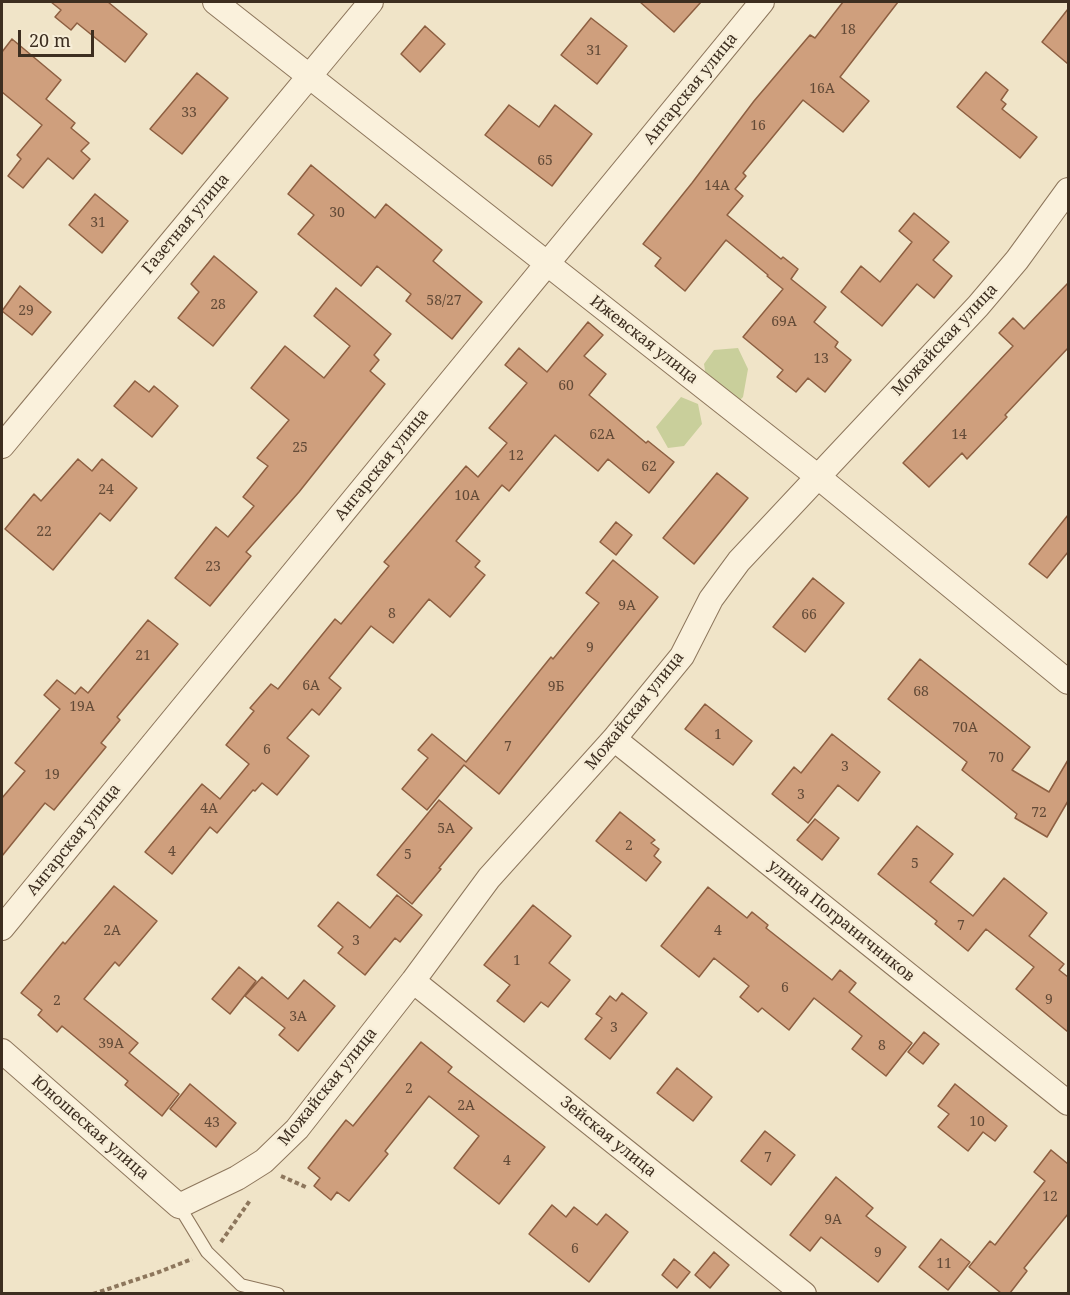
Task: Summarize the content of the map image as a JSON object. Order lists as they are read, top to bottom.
{
  "streets": {
    "street": [
      "Ангарская улица",
      "Газетная улица",
      "Ижевская улица",
      "Можайская улица",
      "улица Пограничников",
      "Юношеская улица",
      "Зейская улица"
    ]
  },
  "crossings": [
    ["Ангарская улица", "Ижевская улица"],
    ["Газетная улица", "Ижевская улица"],
    ["Ижевская улица", "Можайская улица"],
    ["Можайская улица", "улица Пограничников"],
    ["Можайская улица", "Юношеская улица"],
    ["Можайская улица", "Зейская улица"]
  ],
  "house_numbers": [
    "18",
    "31",
    "16А",
    "33",
    "16",
    "65",
    "14А",
    "30",
    "31",
    "58/27",
    "28",
    "29",
    "69А",
    "13",
    "60",
    "62А",
    "14",
    "25",
    "12",
    "62",
    "24",
    "10А",
    "22",
    "23",
    "9А",
    "8",
    "66",
    "9",
    "21",
    "6А",
    "9Б",
    "68",
    "19А",
    "70А",
    "1",
    "7",
    "6",
    "70",
    "3",
    "19",
    "3",
    "4А",
    "72",
    "5А",
    "2",
    "4",
    "5",
    "5",
    "7",
    "2А",
    "4",
    "3",
    "1",
    "6",
    "9",
    "2",
    "3А",
    "3",
    "39А",
    "8",
    "2",
    "2А",
    "10",
    "43",
    "7",
    "4",
    "12",
    "9А",
    "6",
    "9",
    "11"
  ],
  "scale_bar": "20 m"
}
